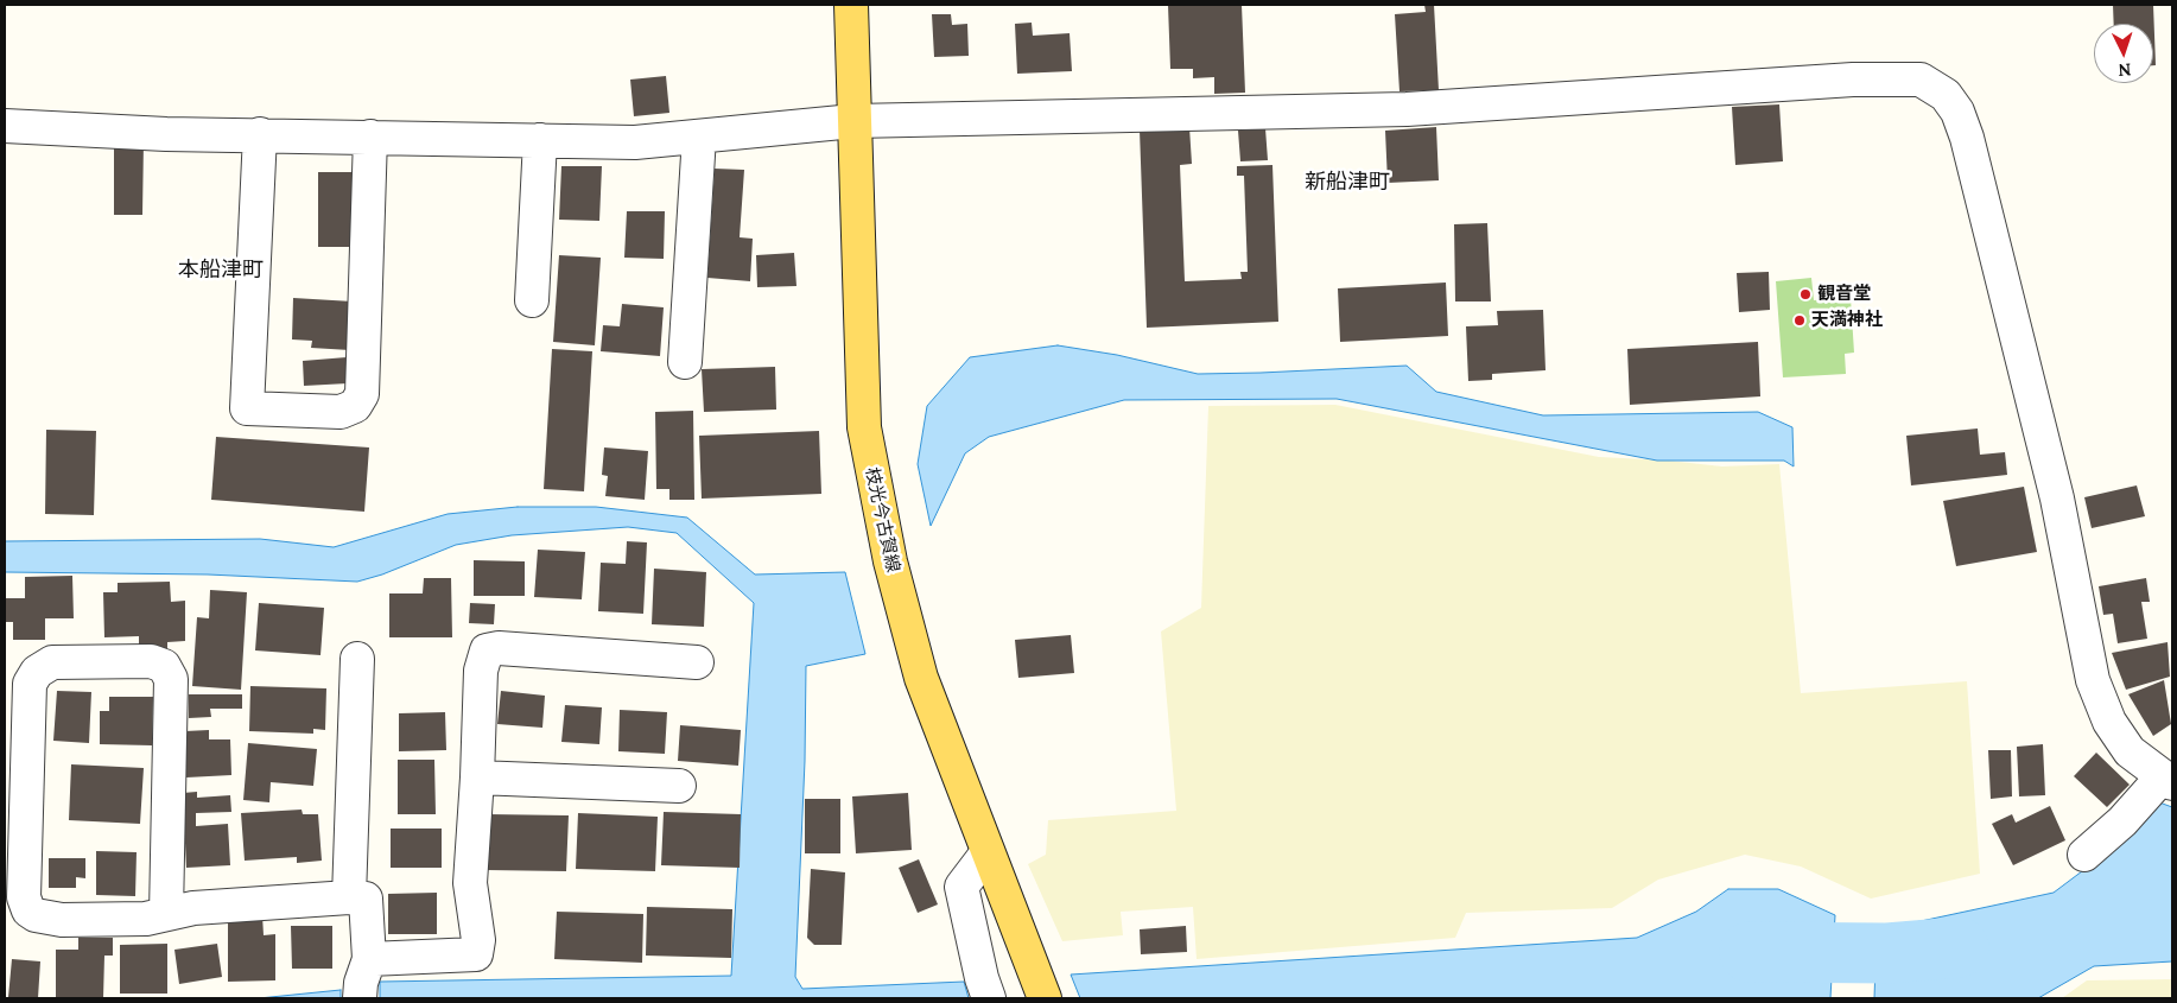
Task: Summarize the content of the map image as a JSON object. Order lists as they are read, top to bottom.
{
  "streets": {
    "main road": ["枝光今古賀線"]
  },
  "districts": ["新船津町", "本船津町"],
  "places": ["観音堂", "天満神社"],
  "north": "bottom"
}
